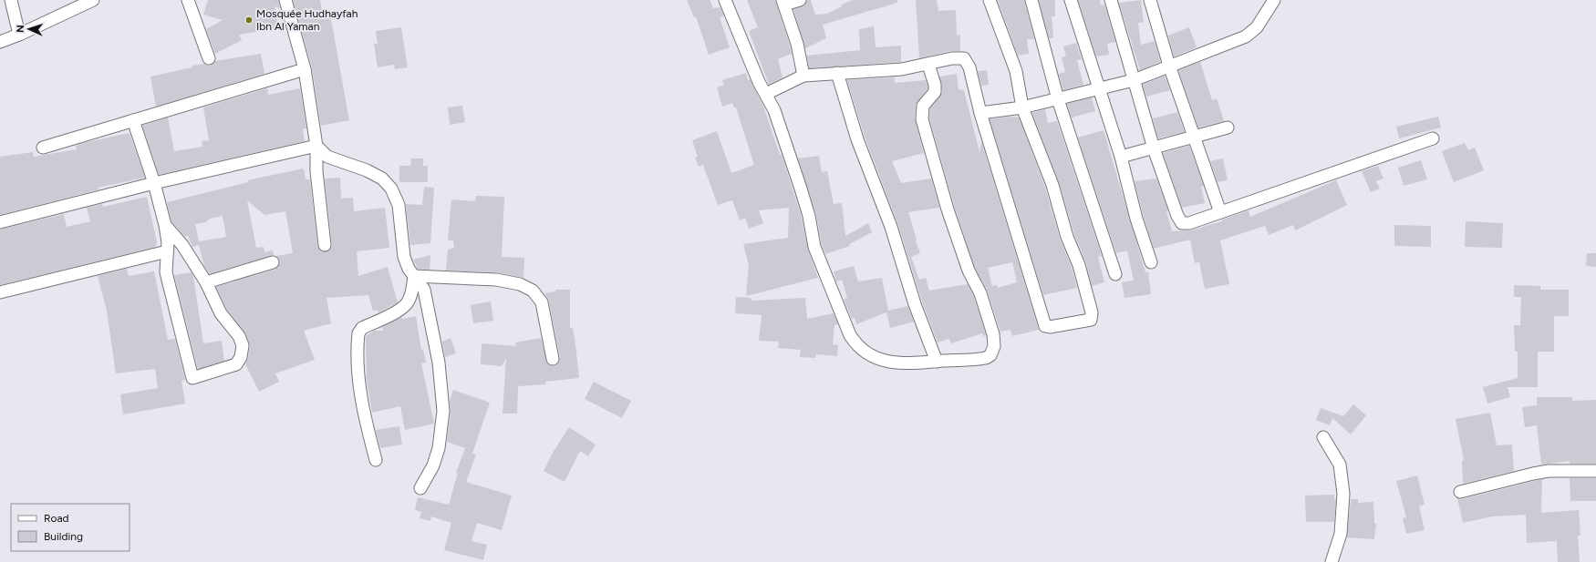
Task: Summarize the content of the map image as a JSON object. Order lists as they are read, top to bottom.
{
  "places": ["Mosquée Hudhayfah Ibn Al Yaman"],
  "legend": ["Road", "Building"],
  "north": "left"
}
